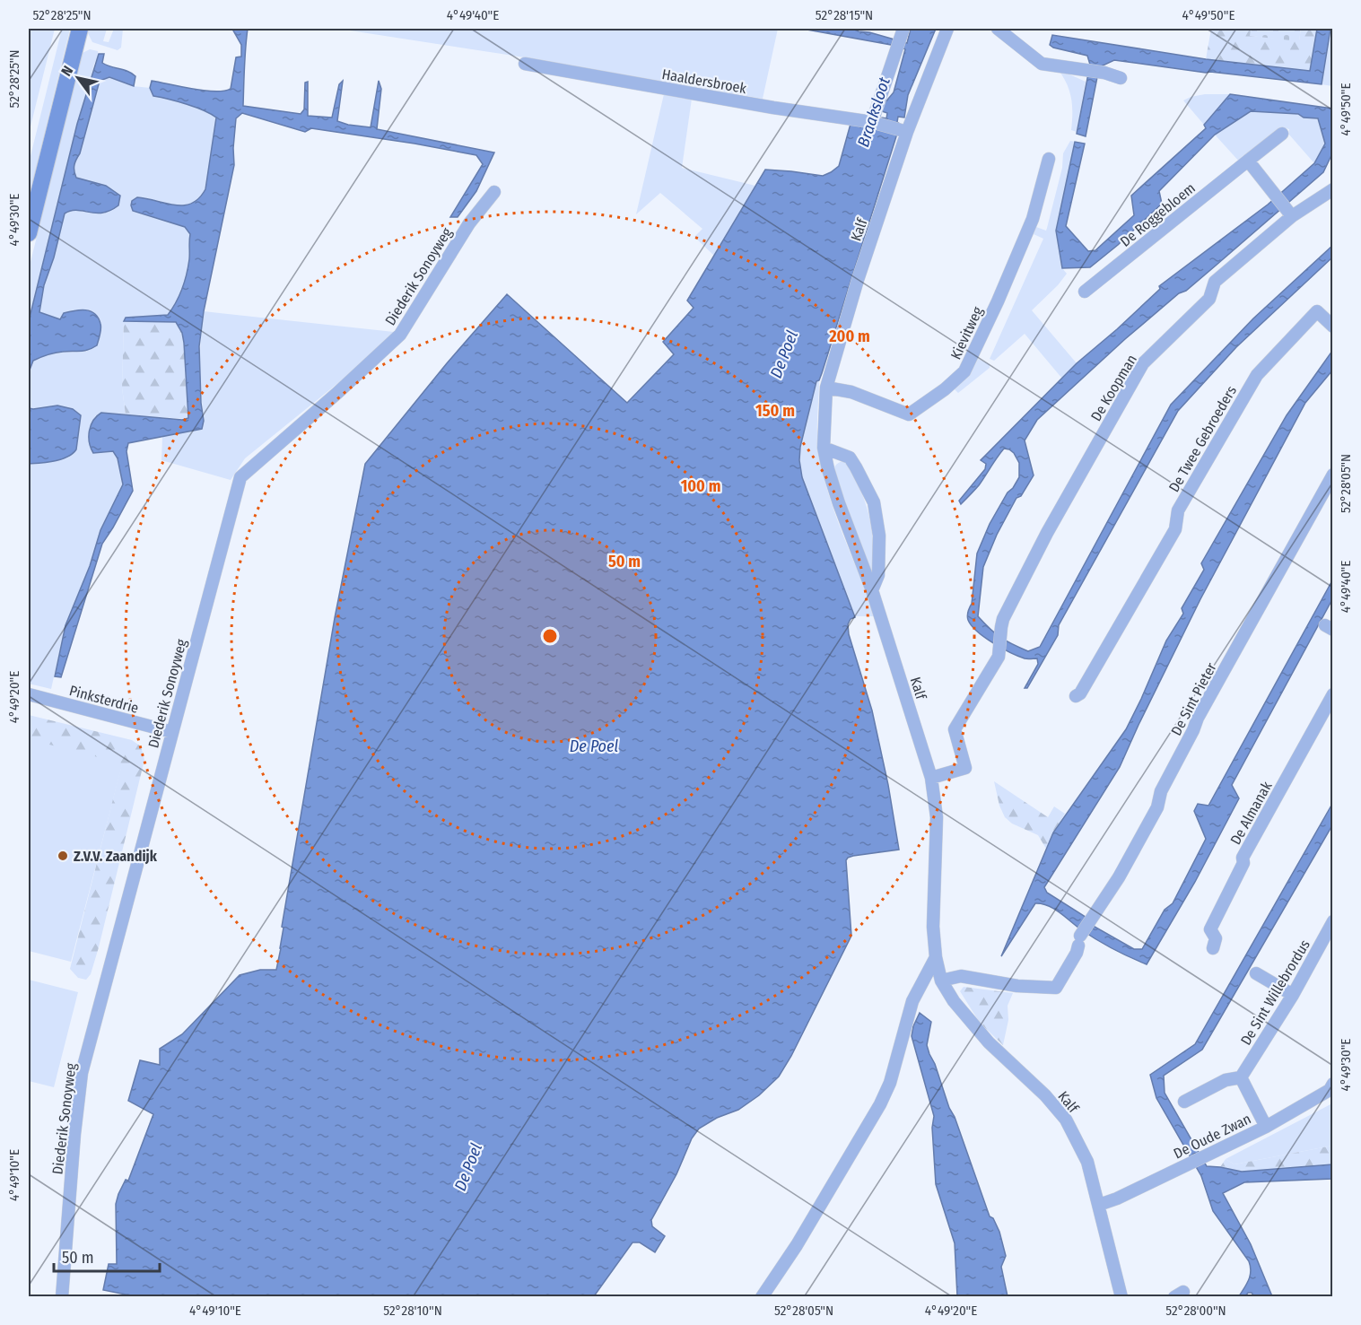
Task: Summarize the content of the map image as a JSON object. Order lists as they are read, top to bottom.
{
  "streets": {
    "street": [
      "Haaldersbroek",
      "De Roggebloem",
      "Kalf",
      "Diederik Sonoyweg",
      "Kievitweg",
      "De Koopman",
      "De Twee Gebroeders",
      "Pinksterdrie",
      "De Sint Pieter",
      "De Almanak",
      "De Sint Willebrordus",
      "De Oude Zwan"
    ]
  },
  "crossings": [
    ["Haaldersbroek", "Kalf"],
    ["Kalf", "Kievitweg"],
    ["Kalf", "De Koopman"],
    ["Kalf", "De Sint Pieter"],
    ["Kalf", "De Oude Zwan"],
    ["Diederik Sonoyweg", "Pinksterdrie"]
  ],
  "water": ["Braaksloot", "De Poel"],
  "places": ["Z.V.V. Zaandijk"],
  "scale_bar": "50 m",
  "north": "top left",
  "coordinates": [
    "52°28'25\"N",
    "4°49'40\"E",
    "52°28'15\"N",
    "4°49'50\"E",
    "4°49'30\"E",
    "52°28'05\"N",
    "4°49'20\"E",
    "4°49'10\"E",
    "52°28'10\"N",
    "52°28'00\"N"
  ],
  "rings": [
    "200 m",
    "150 m",
    "100 m",
    "50 m"
  ]
}
